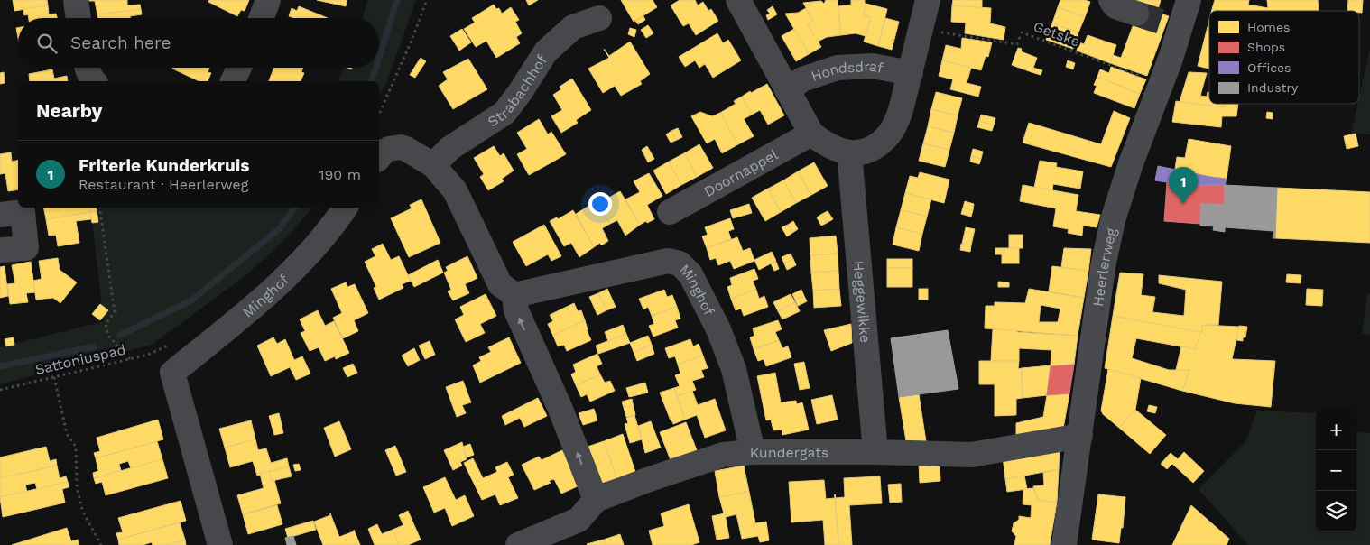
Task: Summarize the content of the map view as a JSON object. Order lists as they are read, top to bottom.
{
  "streets": {
    "main road": ["Heerlerweg"],
    "street": [
      "Hondsdraf",
      "Strabachhof",
      "Doornappel",
      "Minghof",
      "Heggewikke",
      "Kundergats"
    ],
    "path": ["Getske", "Sattoniuspad"]
  },
  "crossings": [
    ["Getske", "Heerlerweg"],
    ["Heerlerweg", "Kundergats"],
    ["Minghof", "Kundergats"],
    ["Heggewikke", "Kundergats"]
  ],
  "legend": [
    "Homes",
    "Shops",
    "Offices",
    "Industry"
  ],
  "page": {
    "search": "Search here",
    "heading": "Nearby",
    "list": [
      {
        "mark": "1",
        "name": "Friterie Kunderkruis",
        "note": "Restaurant · Heerlerweg",
        "value": "190 m"
      }
    ],
    "pins": "1",
    "map_buttons": ["+", "−"]
  }
}
